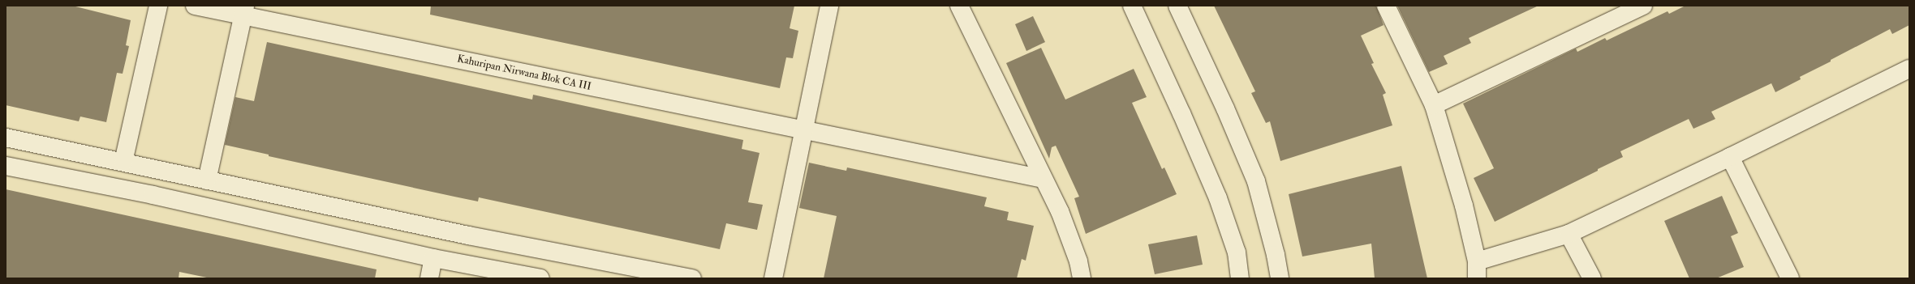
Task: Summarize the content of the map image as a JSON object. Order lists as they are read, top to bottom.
{
  "streets": {
    "street": ["Kahuripan Nirwana Blok CA III"]
  }
}
